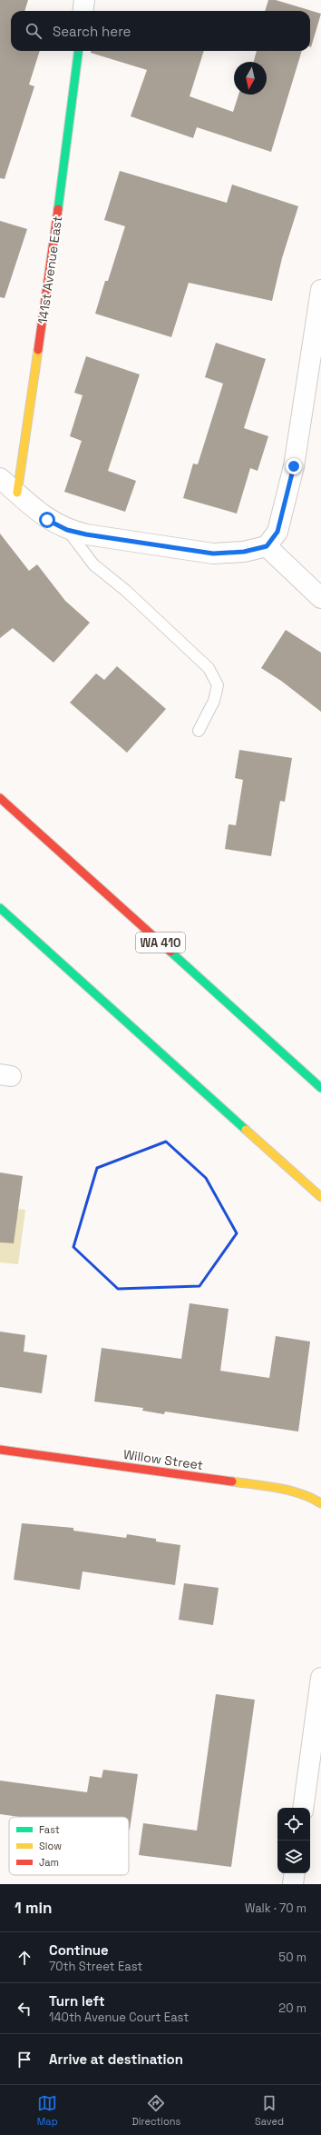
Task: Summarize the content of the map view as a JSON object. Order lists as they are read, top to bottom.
{
  "streets": {
    "main road": ["141st Avenue East", "WA 410", "Willow Street"]
  },
  "legend": ["Fast", "Slow", "Jam"],
  "north": "bottom",
  "page": {
    "search": "Search here",
    "heading": ["1 min", "Walk · 70 m"],
    "list": [
      ["Continue", "70th Street East", "50 m"],
      ["Turn left", "140th Avenue Court East", "20 m"],
      "Arrive at destination"
    ],
    "nav": ["Map", "Directions", "Saved"]
  }
}
